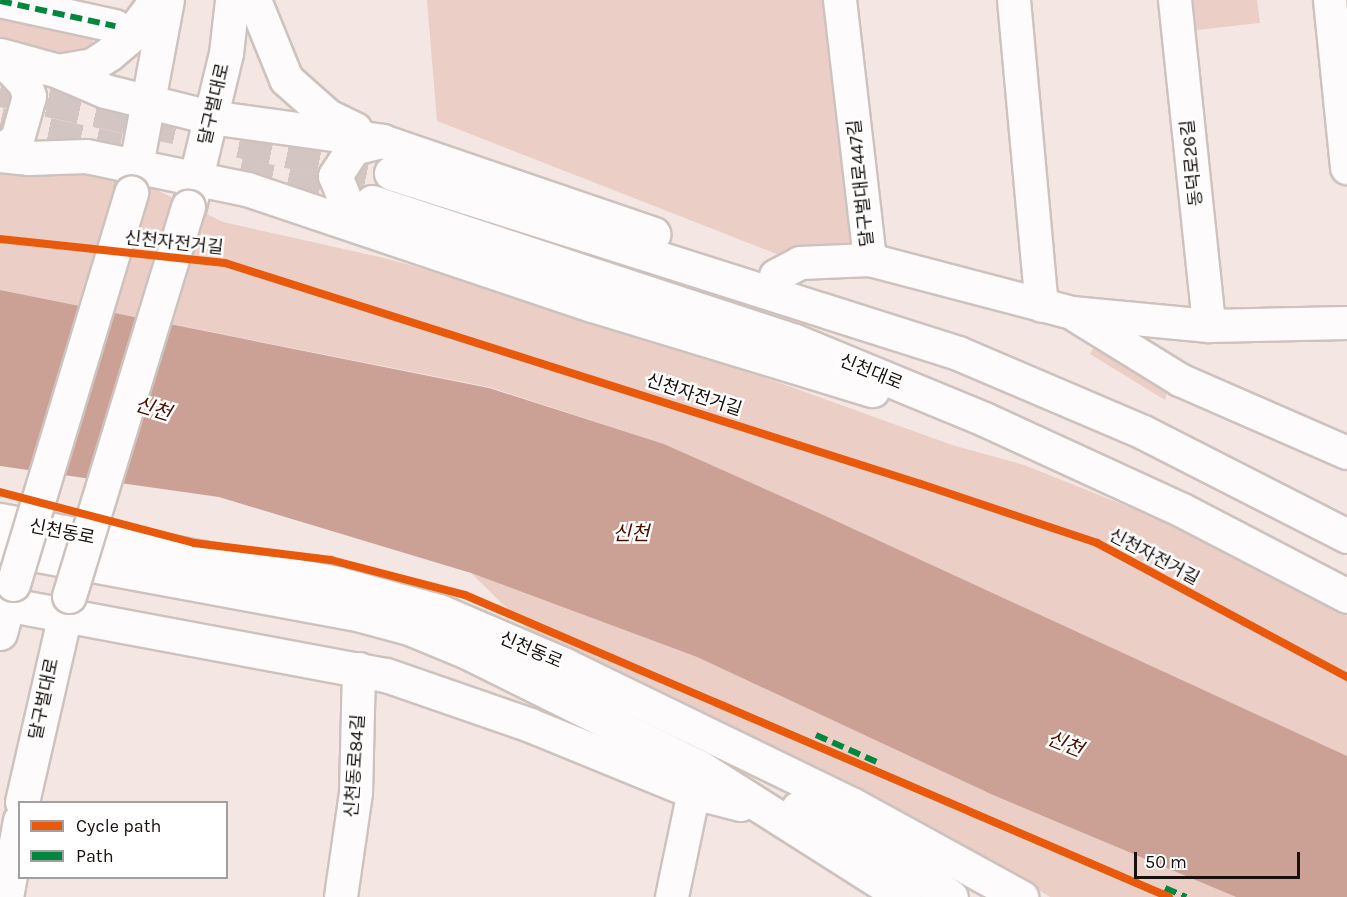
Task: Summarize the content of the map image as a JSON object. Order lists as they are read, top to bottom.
{
  "streets": {
    "main road": ["달구벌대로", "신천대로", "신천동로"],
    "street": ["동덕로26길", "달구벌대로447길", "신천동로84길"],
    "cycle path": ["신천자전거길"]
  },
  "crossings": [
    ["동덕로26길", "달구벌대로447길"]
  ],
  "water": ["신천"],
  "legend": ["Cycle path", "Path"],
  "scale_bar": "50 m"
}
